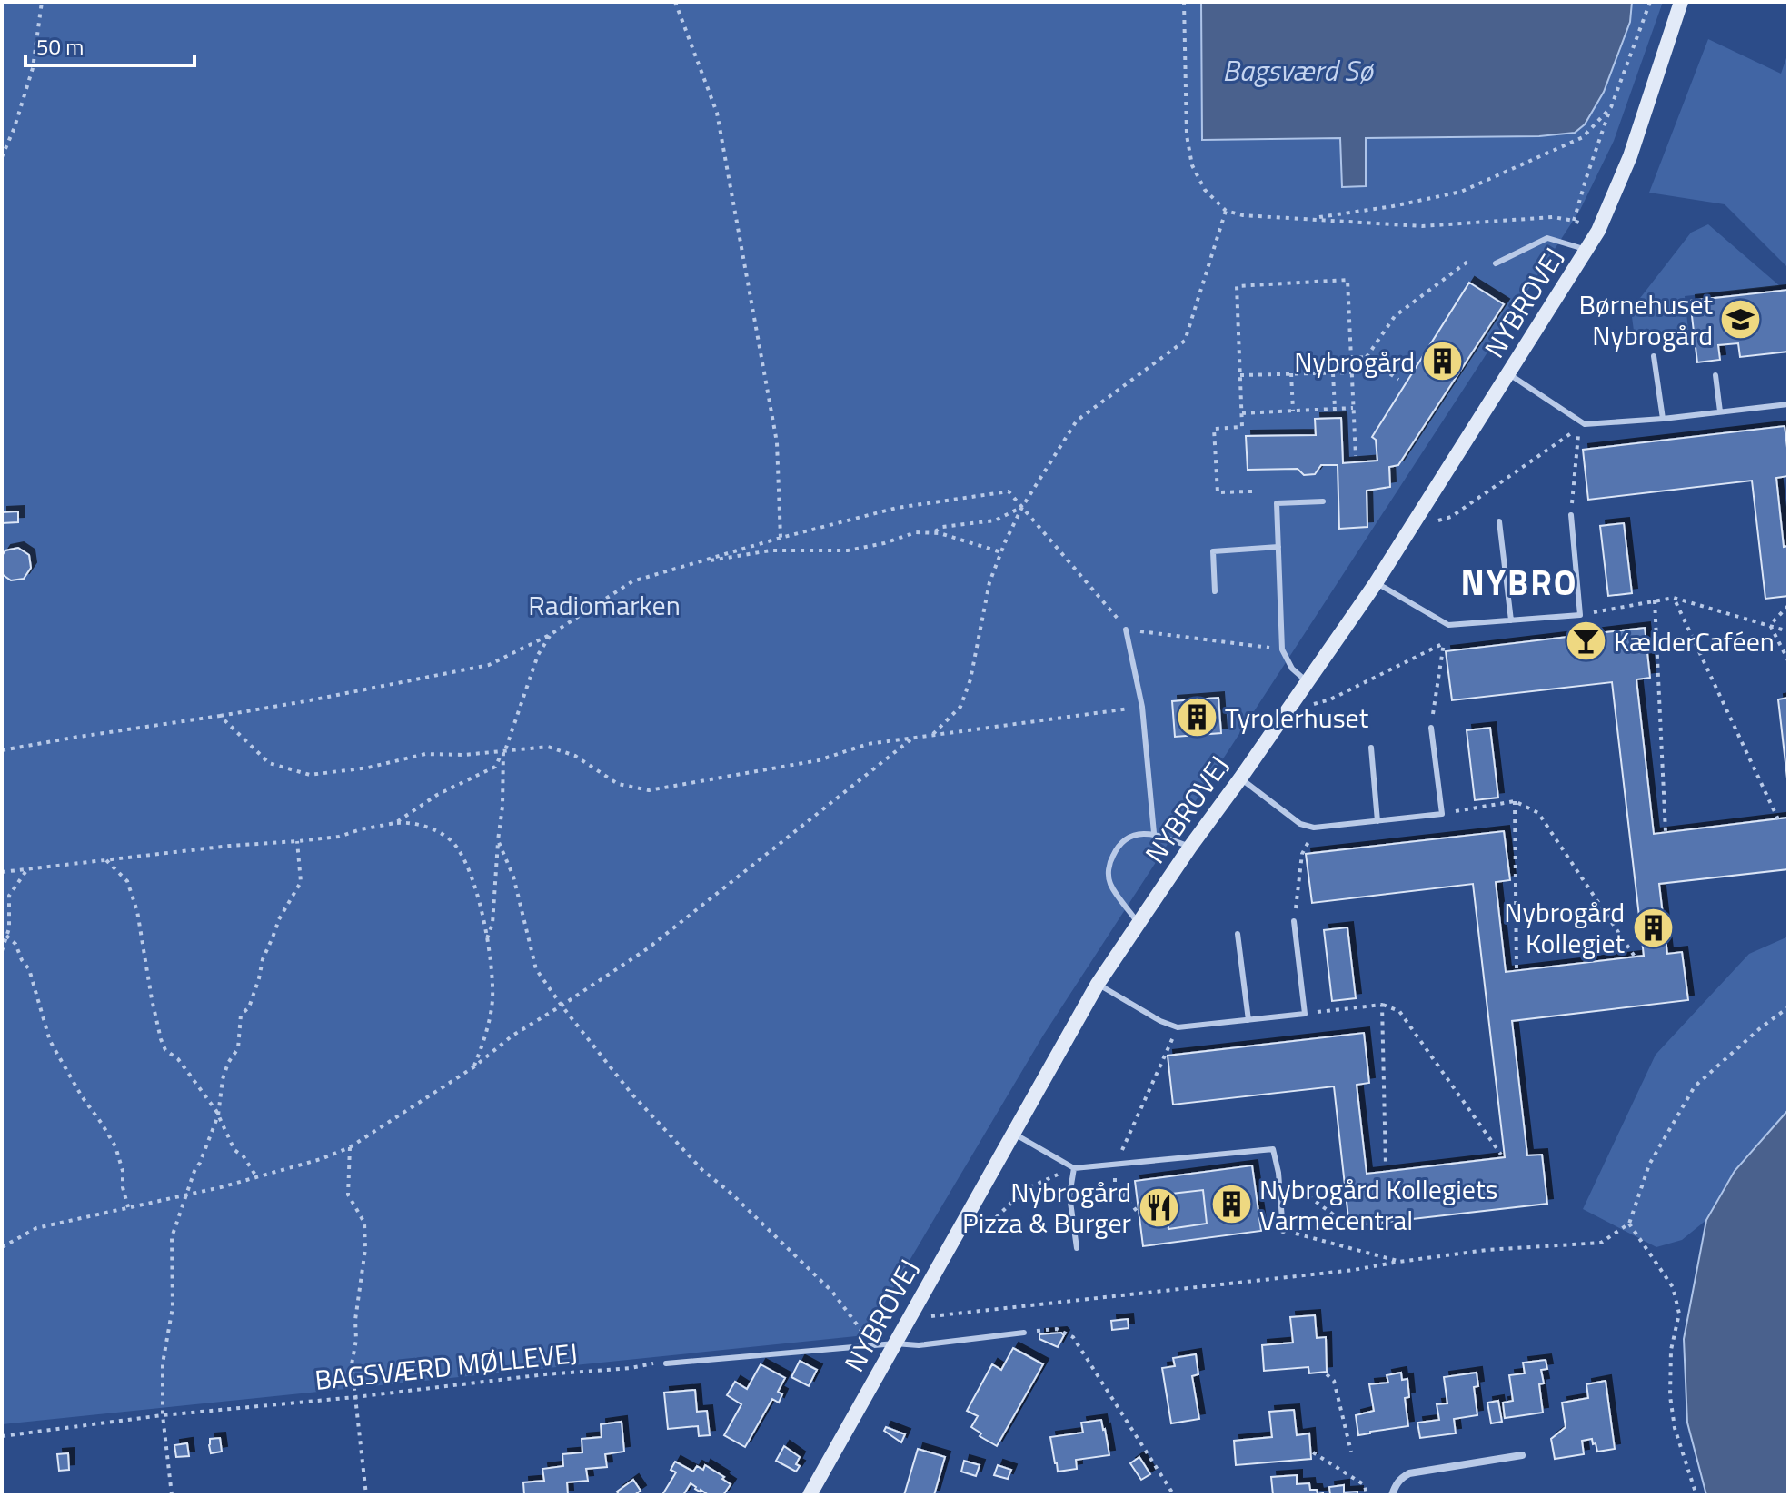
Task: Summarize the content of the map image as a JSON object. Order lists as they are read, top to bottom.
{
  "streets": {
    "street": ["NYBROVEJ"],
    "path": ["BAGSVÆRD MØLLEVEJ"]
  },
  "districts": ["NYBRO"],
  "water": ["Bagsværd Sø"],
  "parks": ["Radiomarken"],
  "places": {
    "school or university": ["Børnehuset Nybrogård"],
    "building": [
      "Nybrogård",
      "Tyrolerhuset",
      "Nybrogård Kollegiet",
      "Nybrogård Kollegiets Varmecentral"
    ],
    "bar": ["KælderCaféen"],
    "restaurant": ["Nybrogård Pizza & Burger"]
  },
  "scale_bar": "50 m"
}
